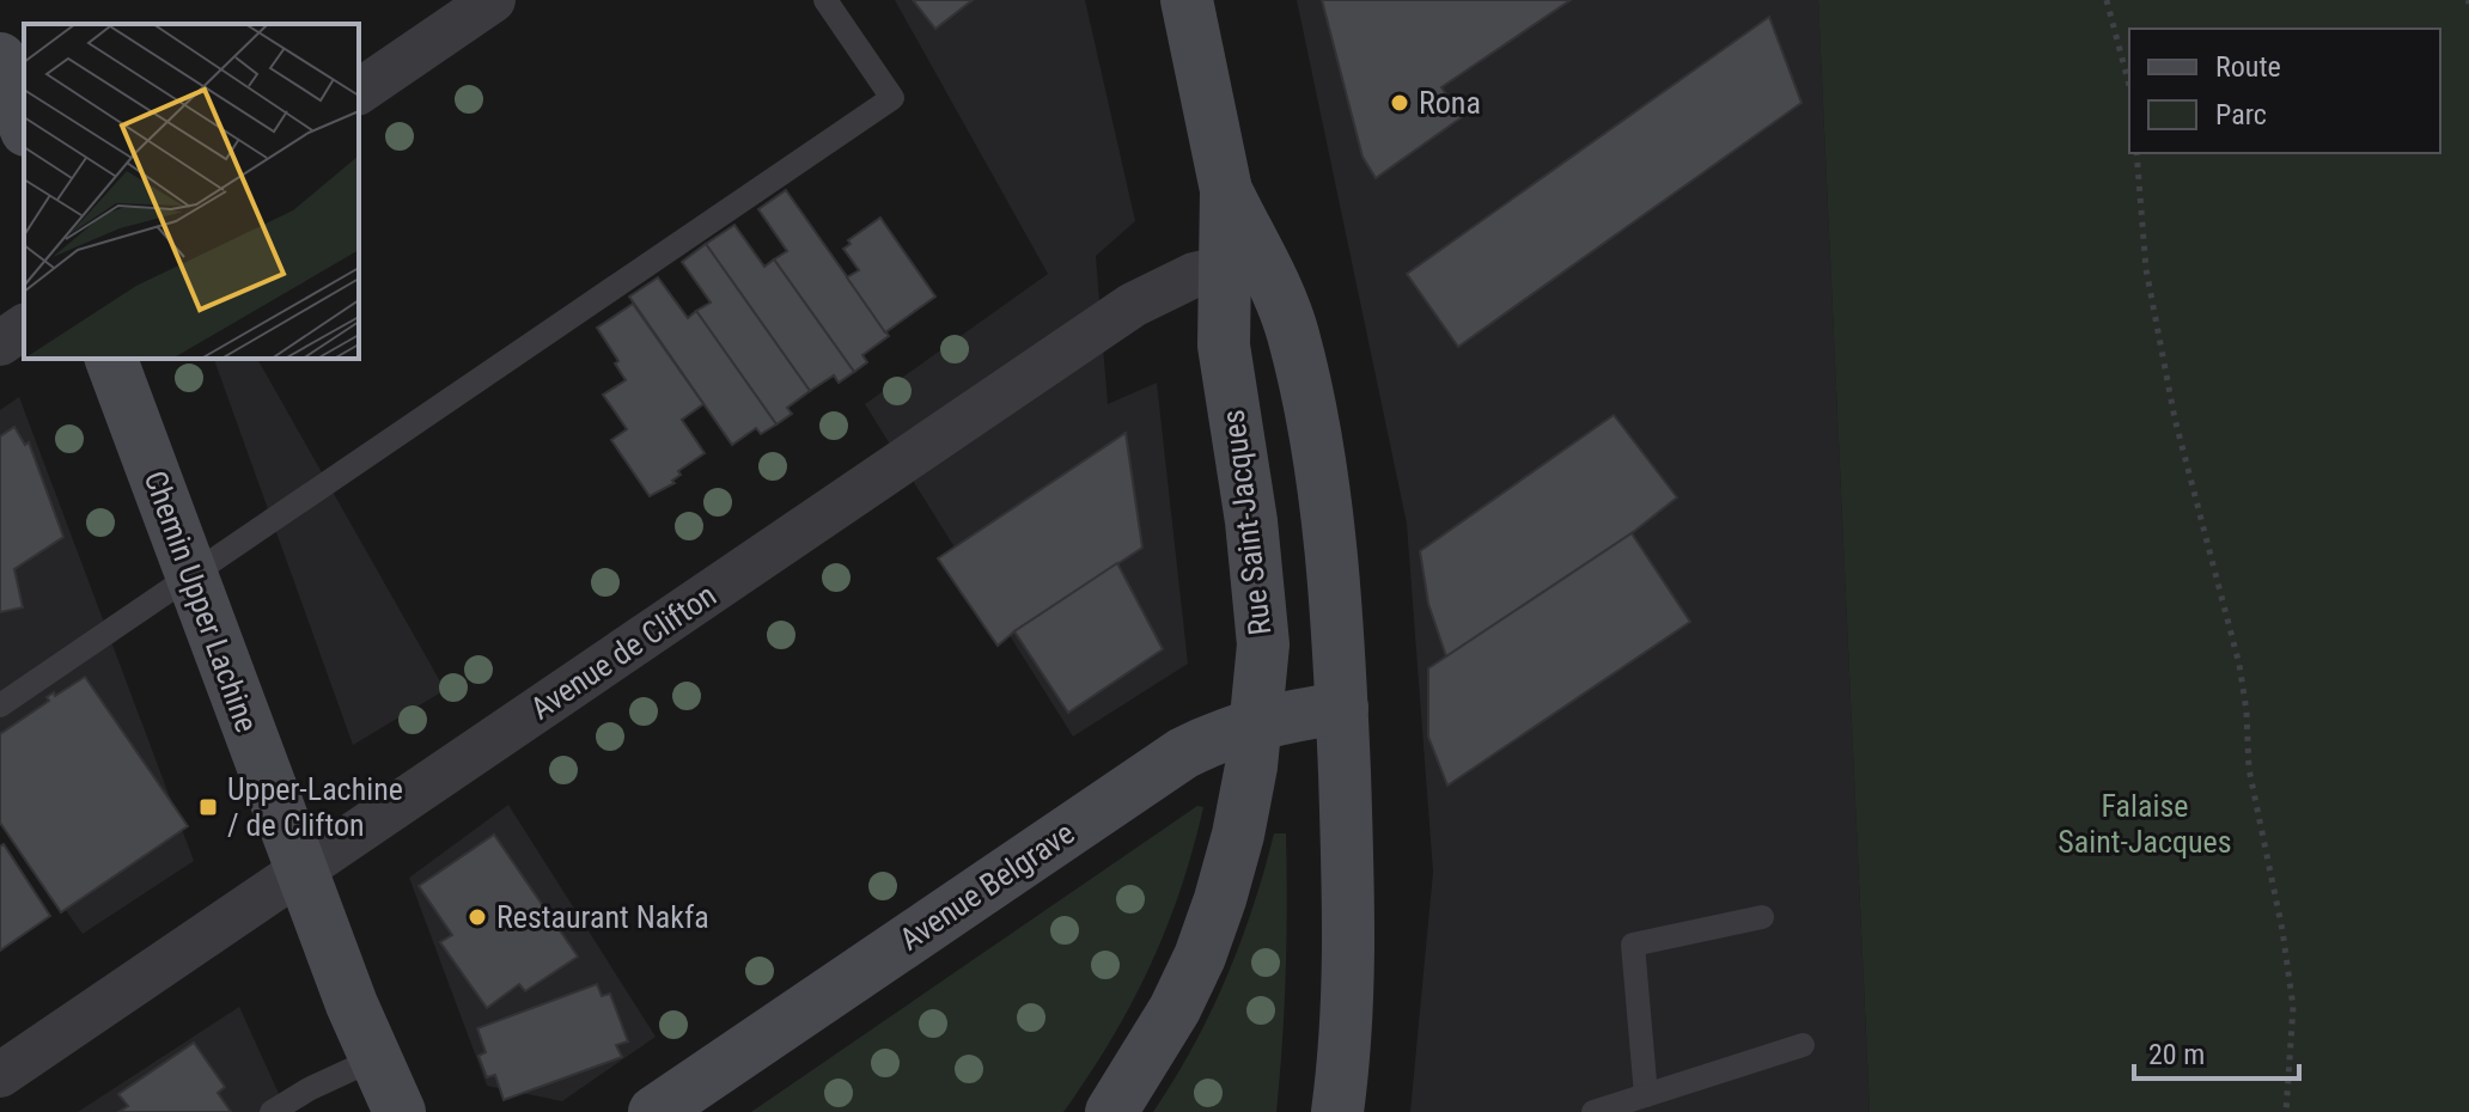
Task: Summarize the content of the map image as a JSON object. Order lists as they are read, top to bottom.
{
  "streets": {
    "main road": ["Rue Saint-Jacques", "Chemin Upper Lachine", "Avenue Belgrave"],
    "street": ["Avenue de Clifton"]
  },
  "crossings": [
    ["Rue Saint-Jacques", "Avenue de Clifton"],
    ["Rue Saint-Jacques", "Avenue Belgrave"],
    ["Chemin Upper Lachine", "Avenue de Clifton"]
  ],
  "parks": ["Falaise Saint-Jacques"],
  "places": {
    "other": ["Rona", "Restaurant Nakfa"],
    "transit": ["Upper-Lachine / de Clifton"]
  },
  "legend": ["Route", "Parc"],
  "scale_bar": "20 m"
}
